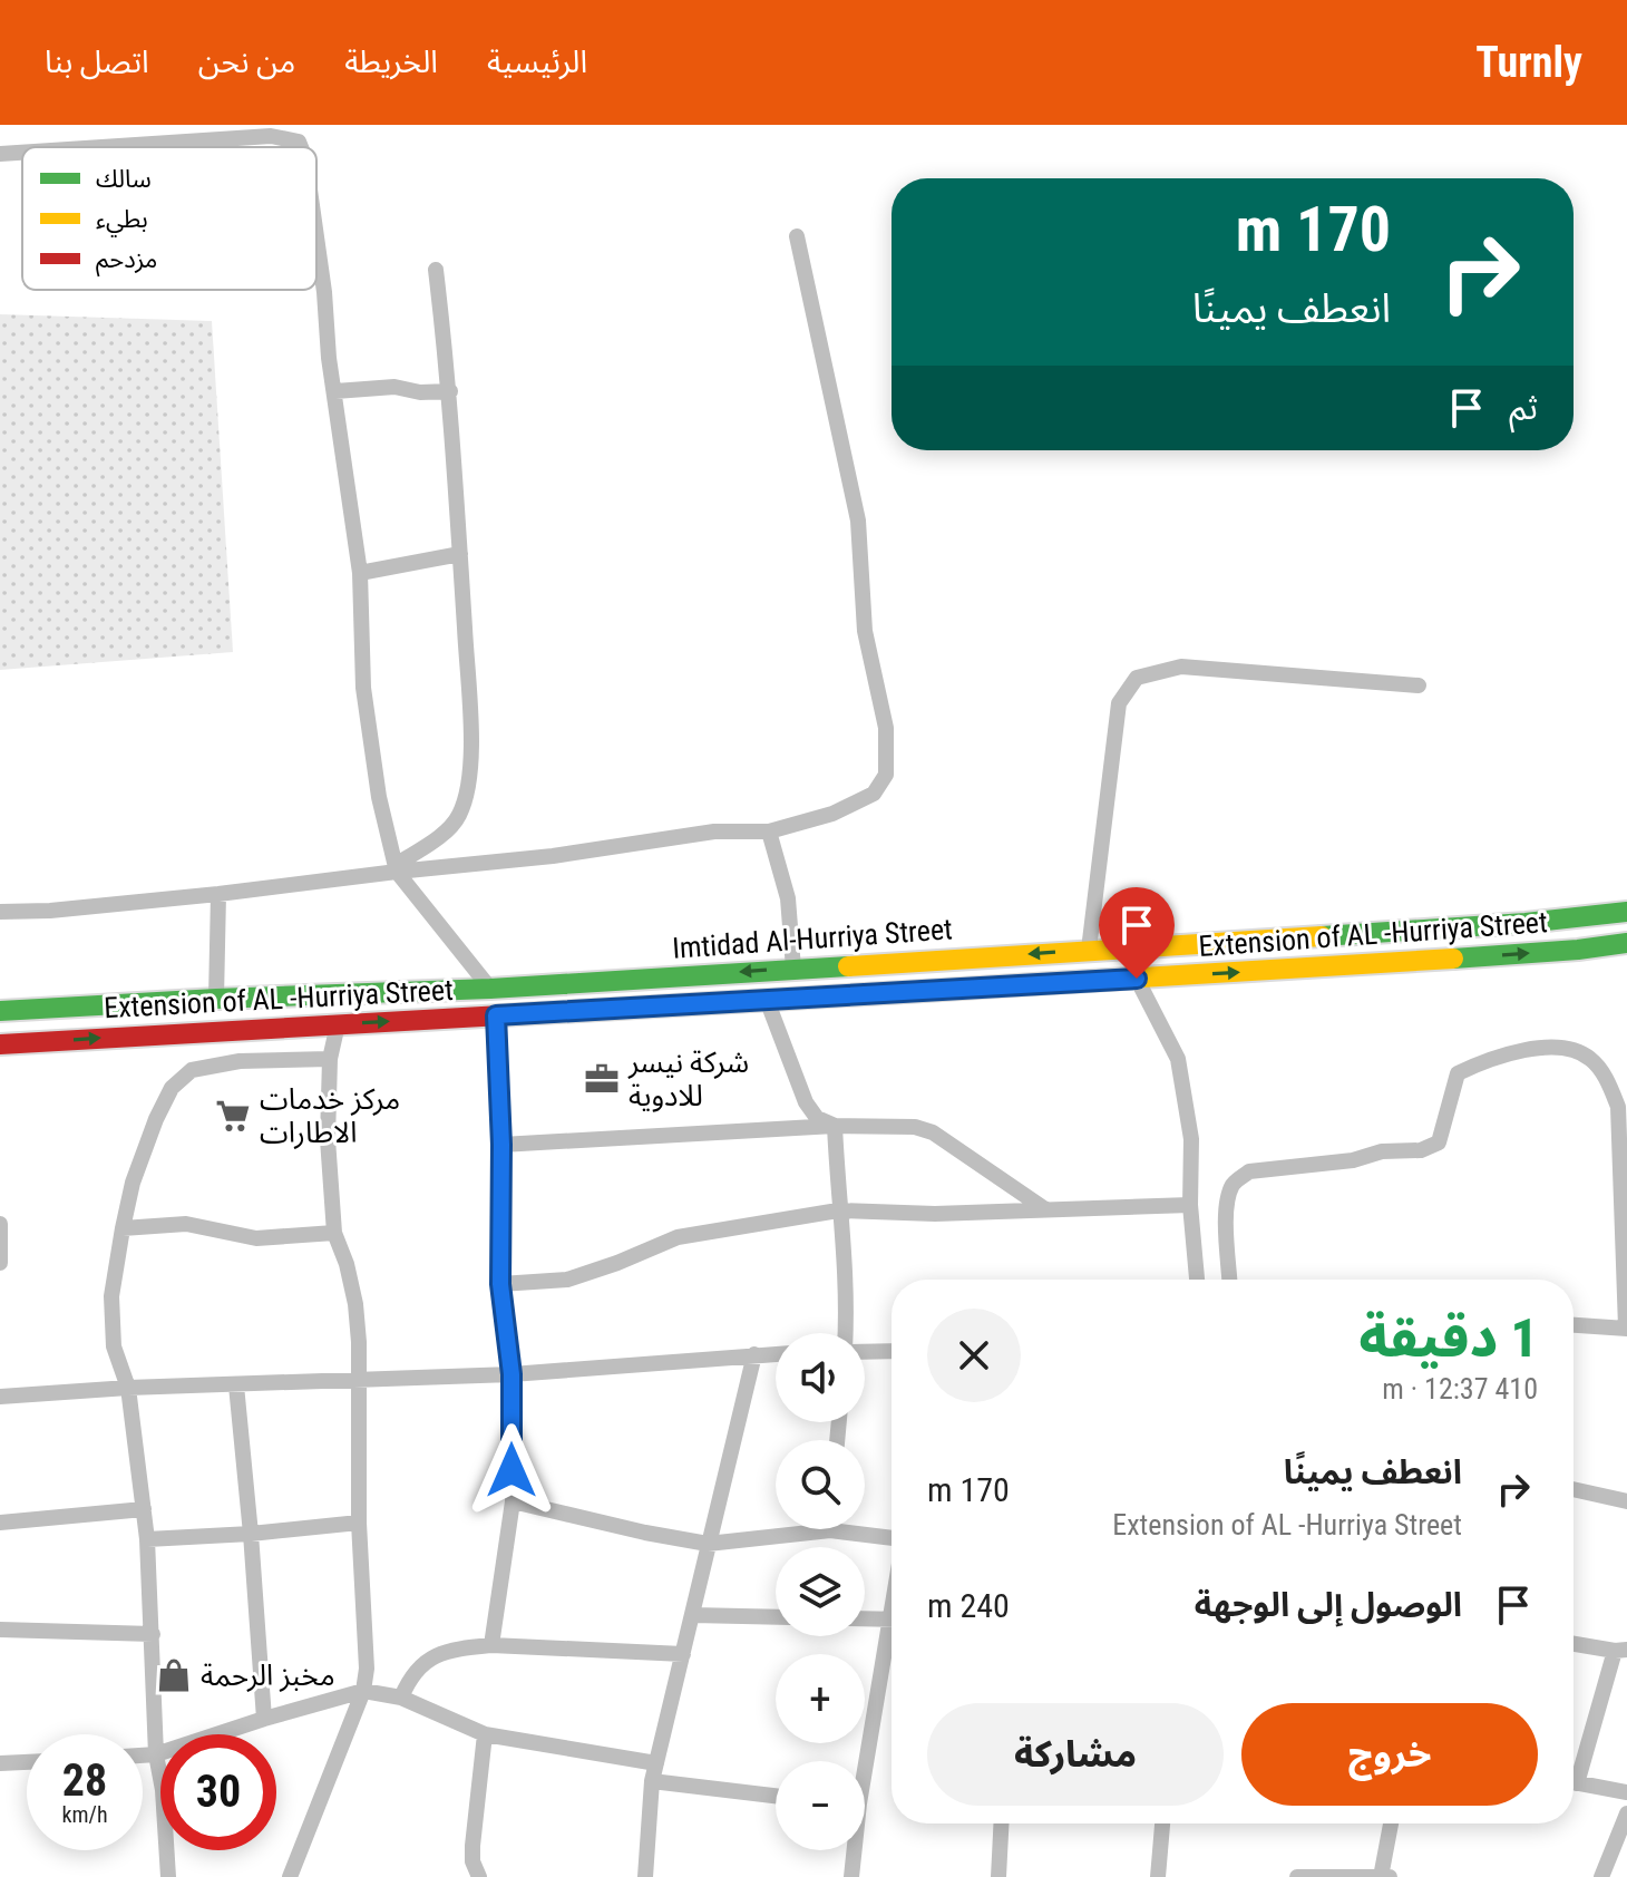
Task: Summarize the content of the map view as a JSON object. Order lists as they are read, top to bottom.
{
  "streets": {
    "main road": ["Extension of AL -Hurriya Street", "Imtidad Al-Hurriya Street"]
  },
  "one_way": ["Extension of AL -Hurriya Street", "Imtidad Al-Hurriya Street"],
  "places": {
    "office": ["شركة نيسر للادوية"],
    "supermarket": ["مركز خدمات الاطارات"],
    "shop": ["مخبز الرحمة"]
  },
  "legend": ["سالك", "بطيء", "مزدحم"],
  "page": {
    "header": "Turnly",
    "nav": [
      "الرئيسية",
      "الخريطة",
      "من نحن",
      "اتصل بنا"
    ],
    "turn": ["170 m", "انعطف يمينًا"],
    "then": "ثم",
    "heading": ["1 دقيقة", "410 m · 12:37"],
    "map_buttons": ["+", "−"],
    "list": [
      {
        "name": "انعطف يمينًا",
        "note": "Extension of AL -Hurriya Street",
        "value": "170 m"
      },
      {
        "name": "الوصول إلى الوجهة",
        "value": "240 m"
      }
    ],
    "buttons": ["خروج", "مشاركة"],
    "speed": "28 km/h",
    "limit": "30"
  }
}
